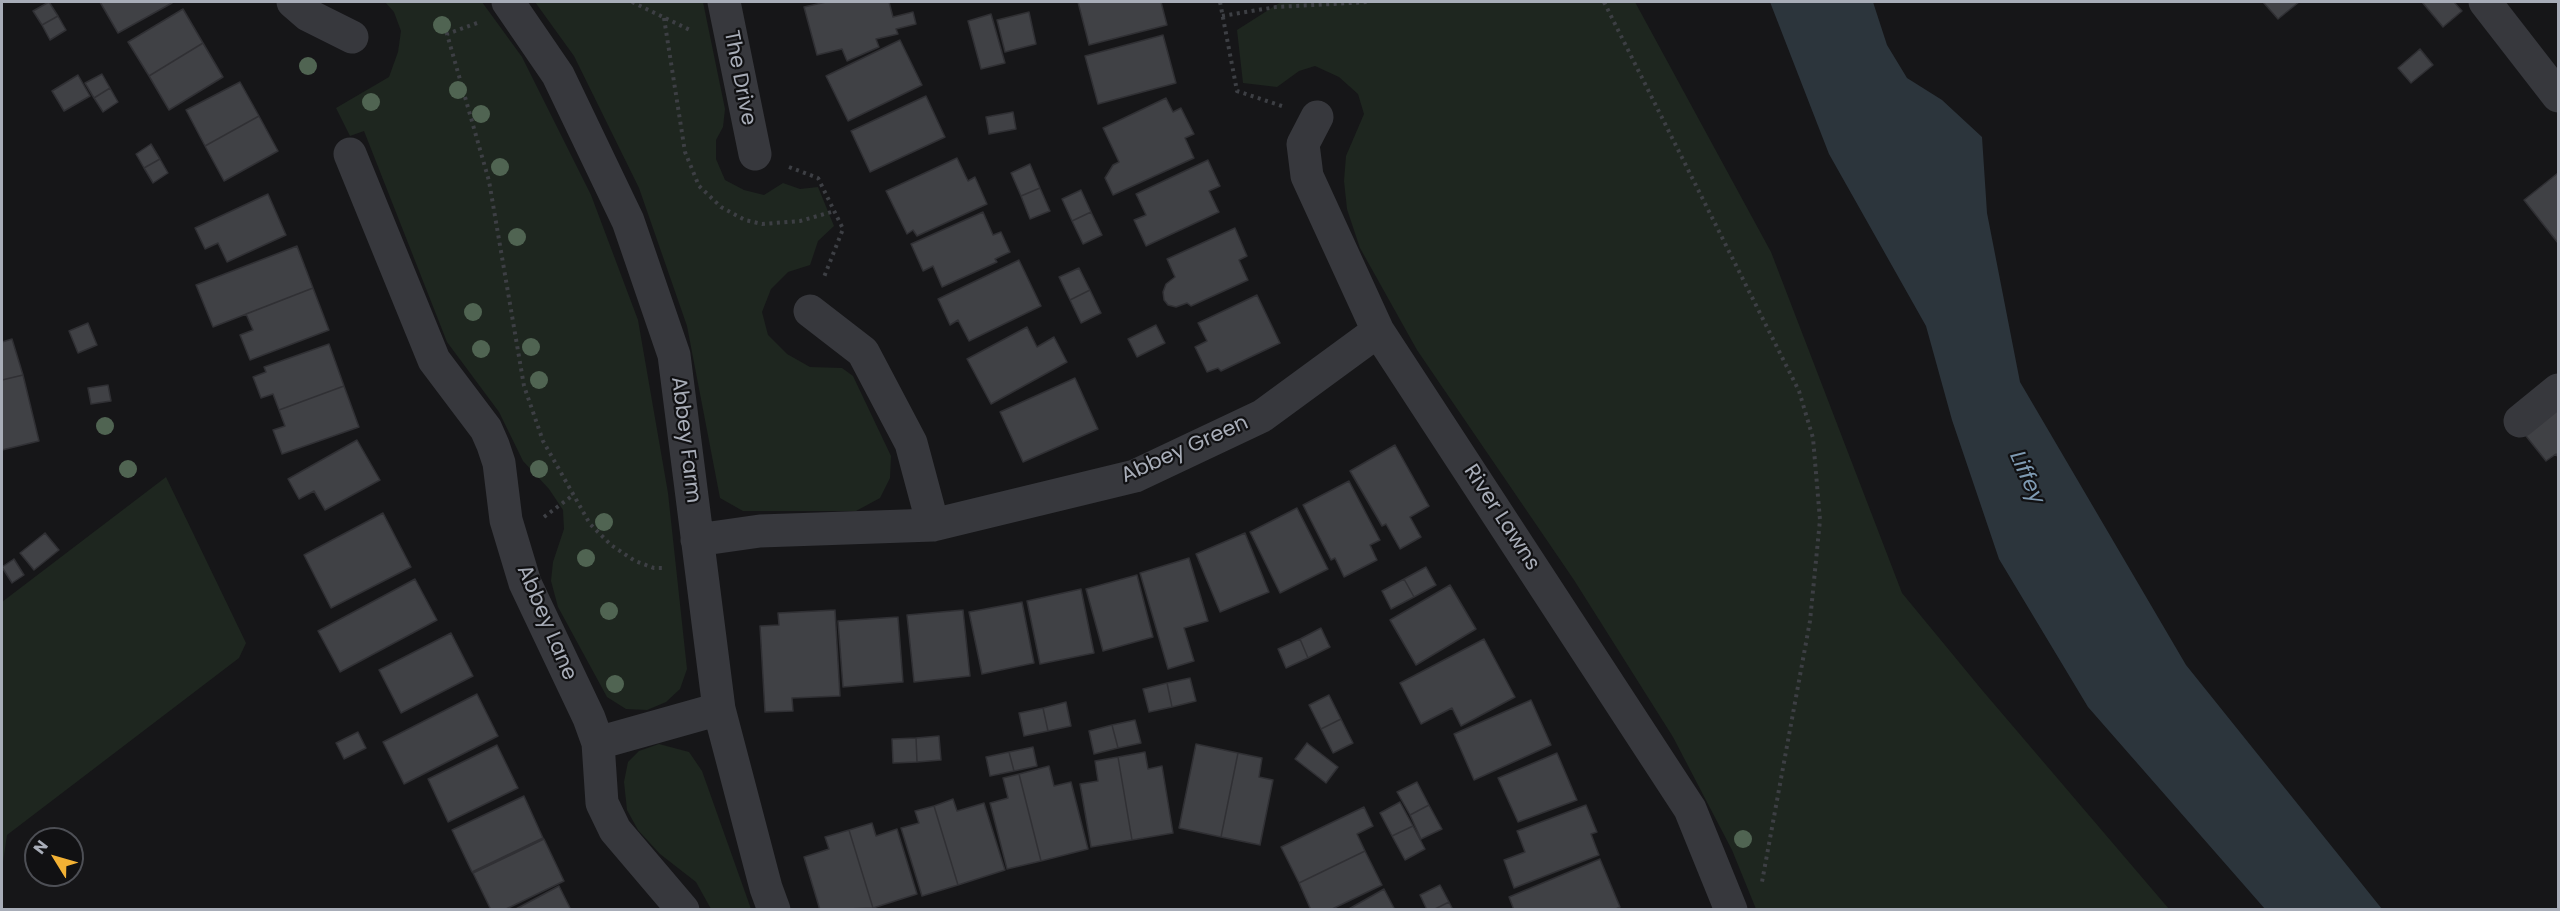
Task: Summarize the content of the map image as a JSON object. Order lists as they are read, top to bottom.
{
  "streets": {
    "street": [
      "The Drive",
      "Abbey Farm",
      "Abbey Green",
      "River Lawns",
      "Abbey Lane"
    ]
  },
  "crossings": [
    ["Abbey Farm", "Abbey Green"],
    ["Abbey Green", "River Lawns"]
  ],
  "water": ["Liffey"],
  "north": "top left"
}
